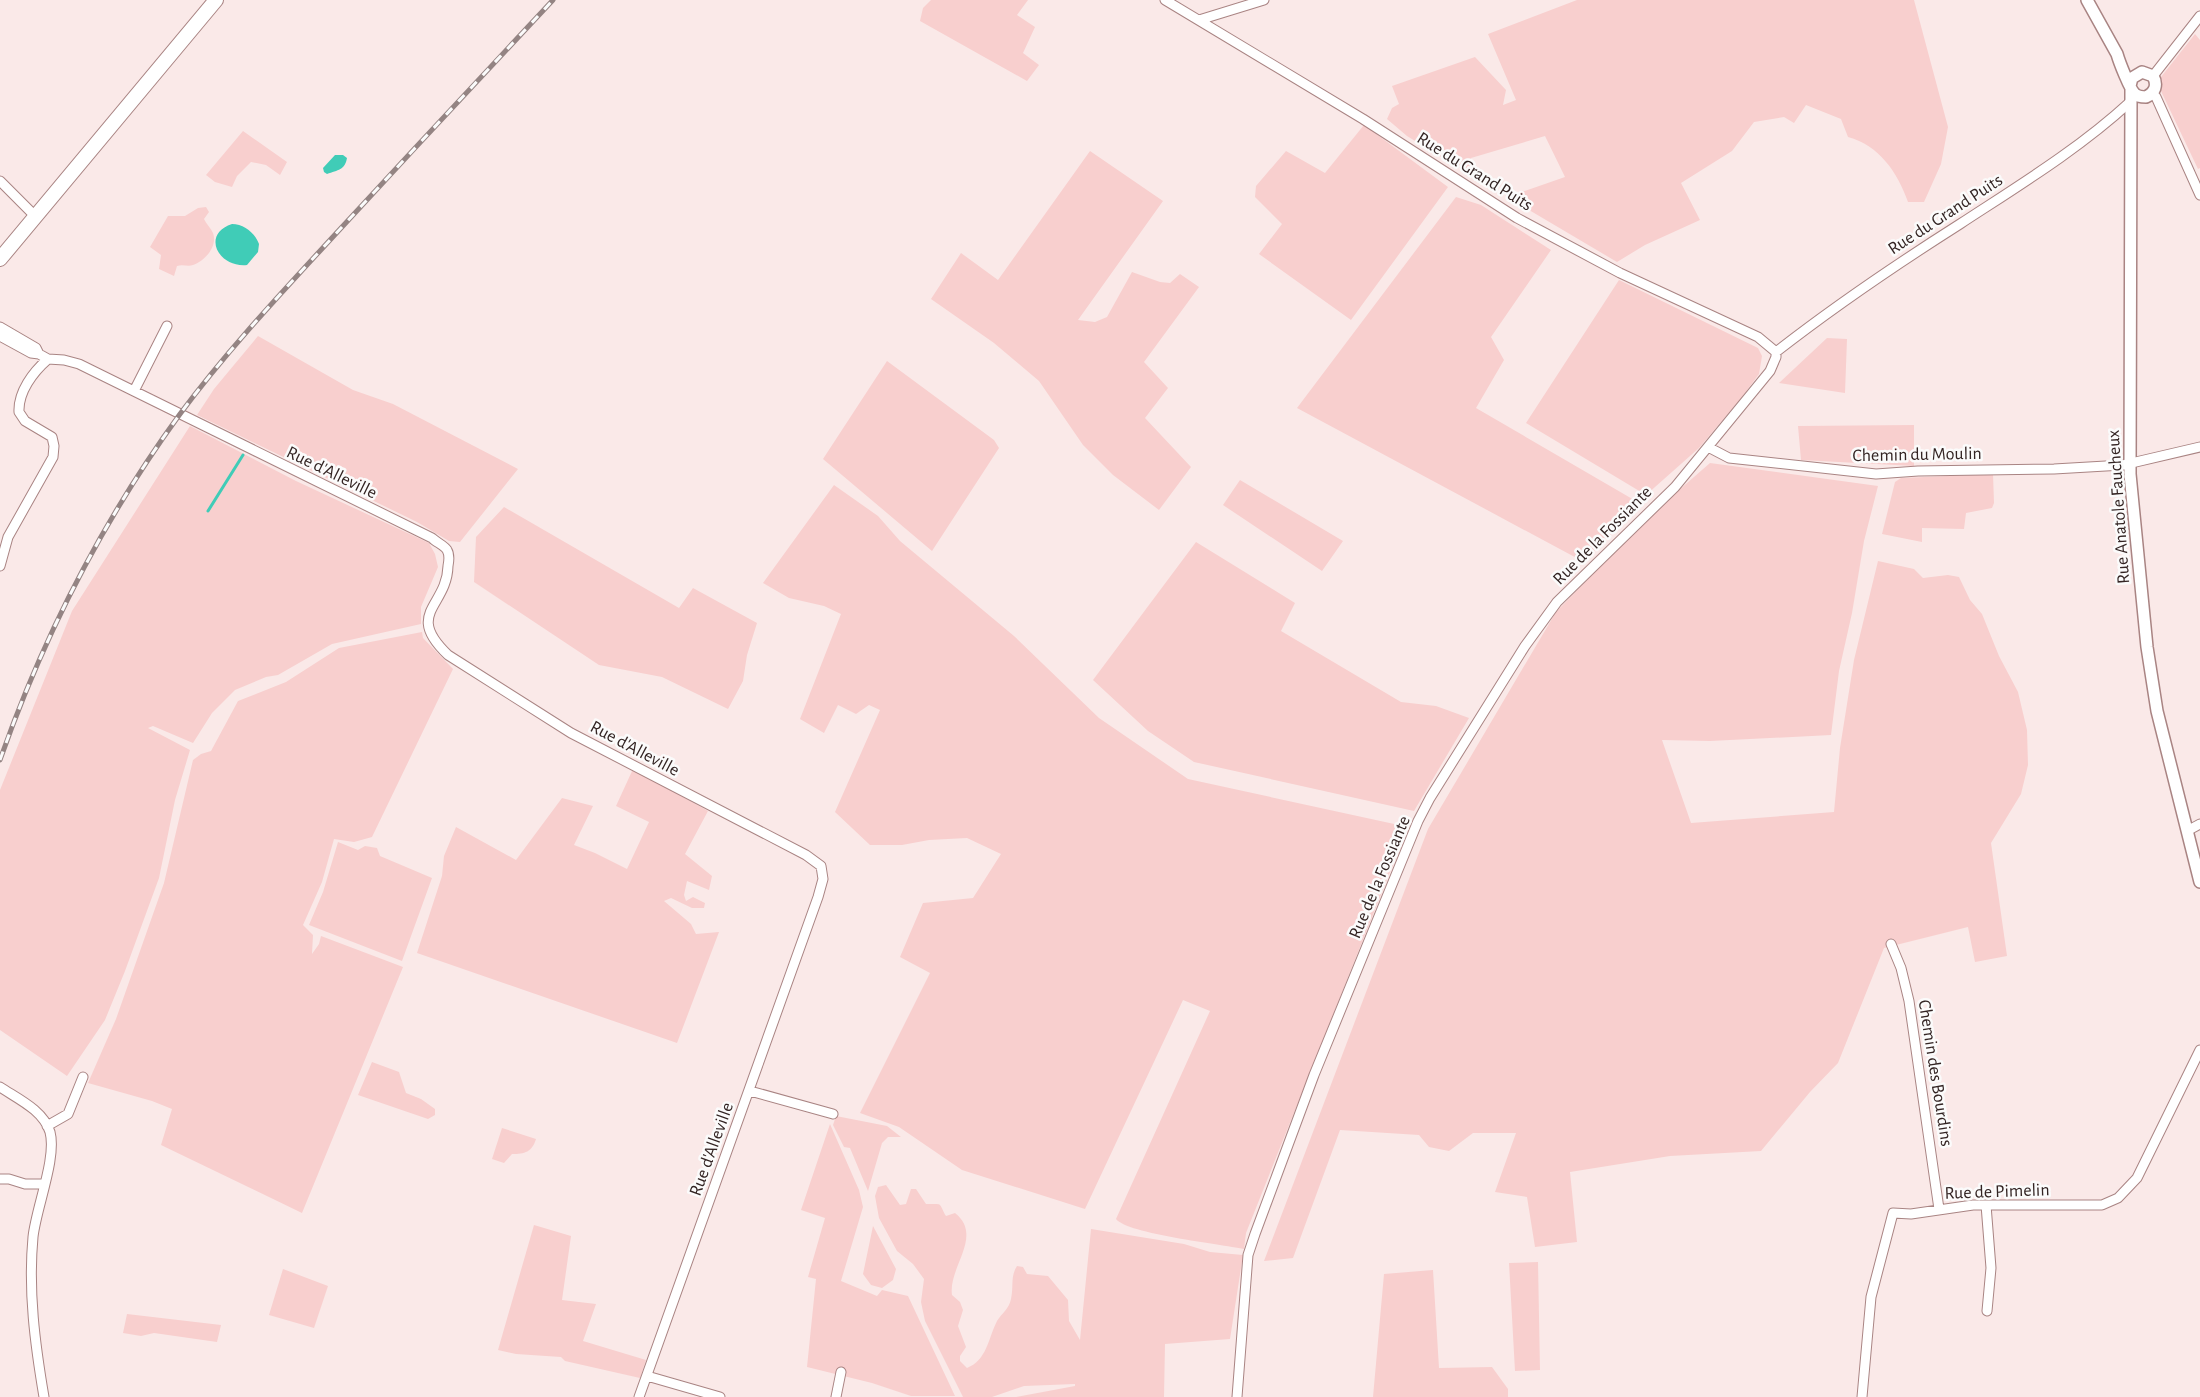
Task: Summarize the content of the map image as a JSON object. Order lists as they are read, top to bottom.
{
  "streets": {
    "main road": ["Rue Anatole Faucheux"],
    "street": [
      "Rue du Grand Puits",
      "Chemin du Moulin",
      "Rue d'Alleville",
      "Rue de la Fossiante",
      "Chemin des Bourdins",
      "Rue de Pimelin"
    ]
  },
  "crossings": [
    ["Rue du Grand Puits", "Rue Anatole Faucheux"],
    ["Chemin du Moulin", "Rue Anatole Faucheux"],
    ["Chemin du Moulin", "Rue de la Fossiante"],
    ["Chemin des Bourdins", "Rue de Pimelin"]
  ]
}
